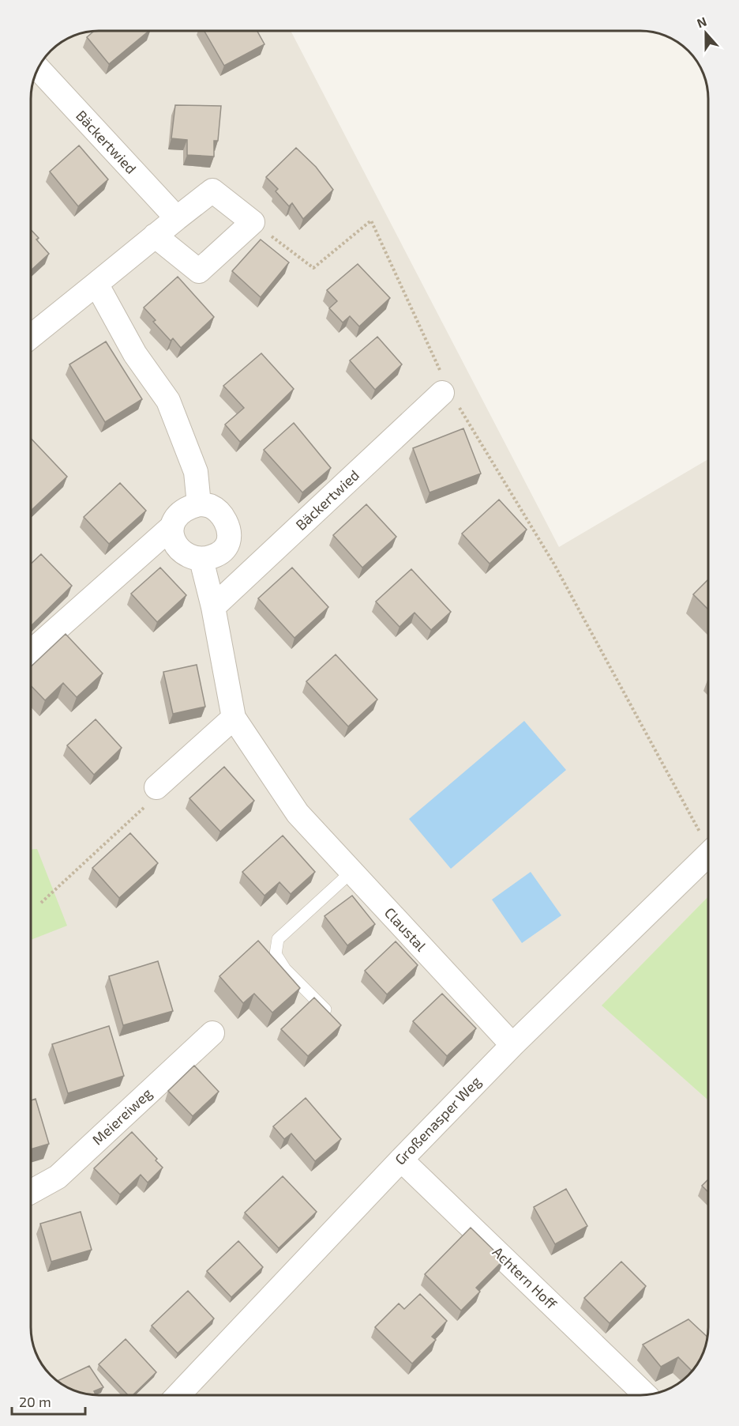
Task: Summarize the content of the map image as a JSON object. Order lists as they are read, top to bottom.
{
  "streets": {
    "street": [
      "Bäckertwied",
      "Claustal",
      "Meiereiweg",
      "Großenasper Weg",
      "Achtern Hoff"
    ]
  },
  "crossings": [
    ["Claustal", "Großenasper Weg"],
    ["Großenasper Weg", "Achtern Hoff"]
  ],
  "scale_bar": "20 m",
  "north": "top"
}
